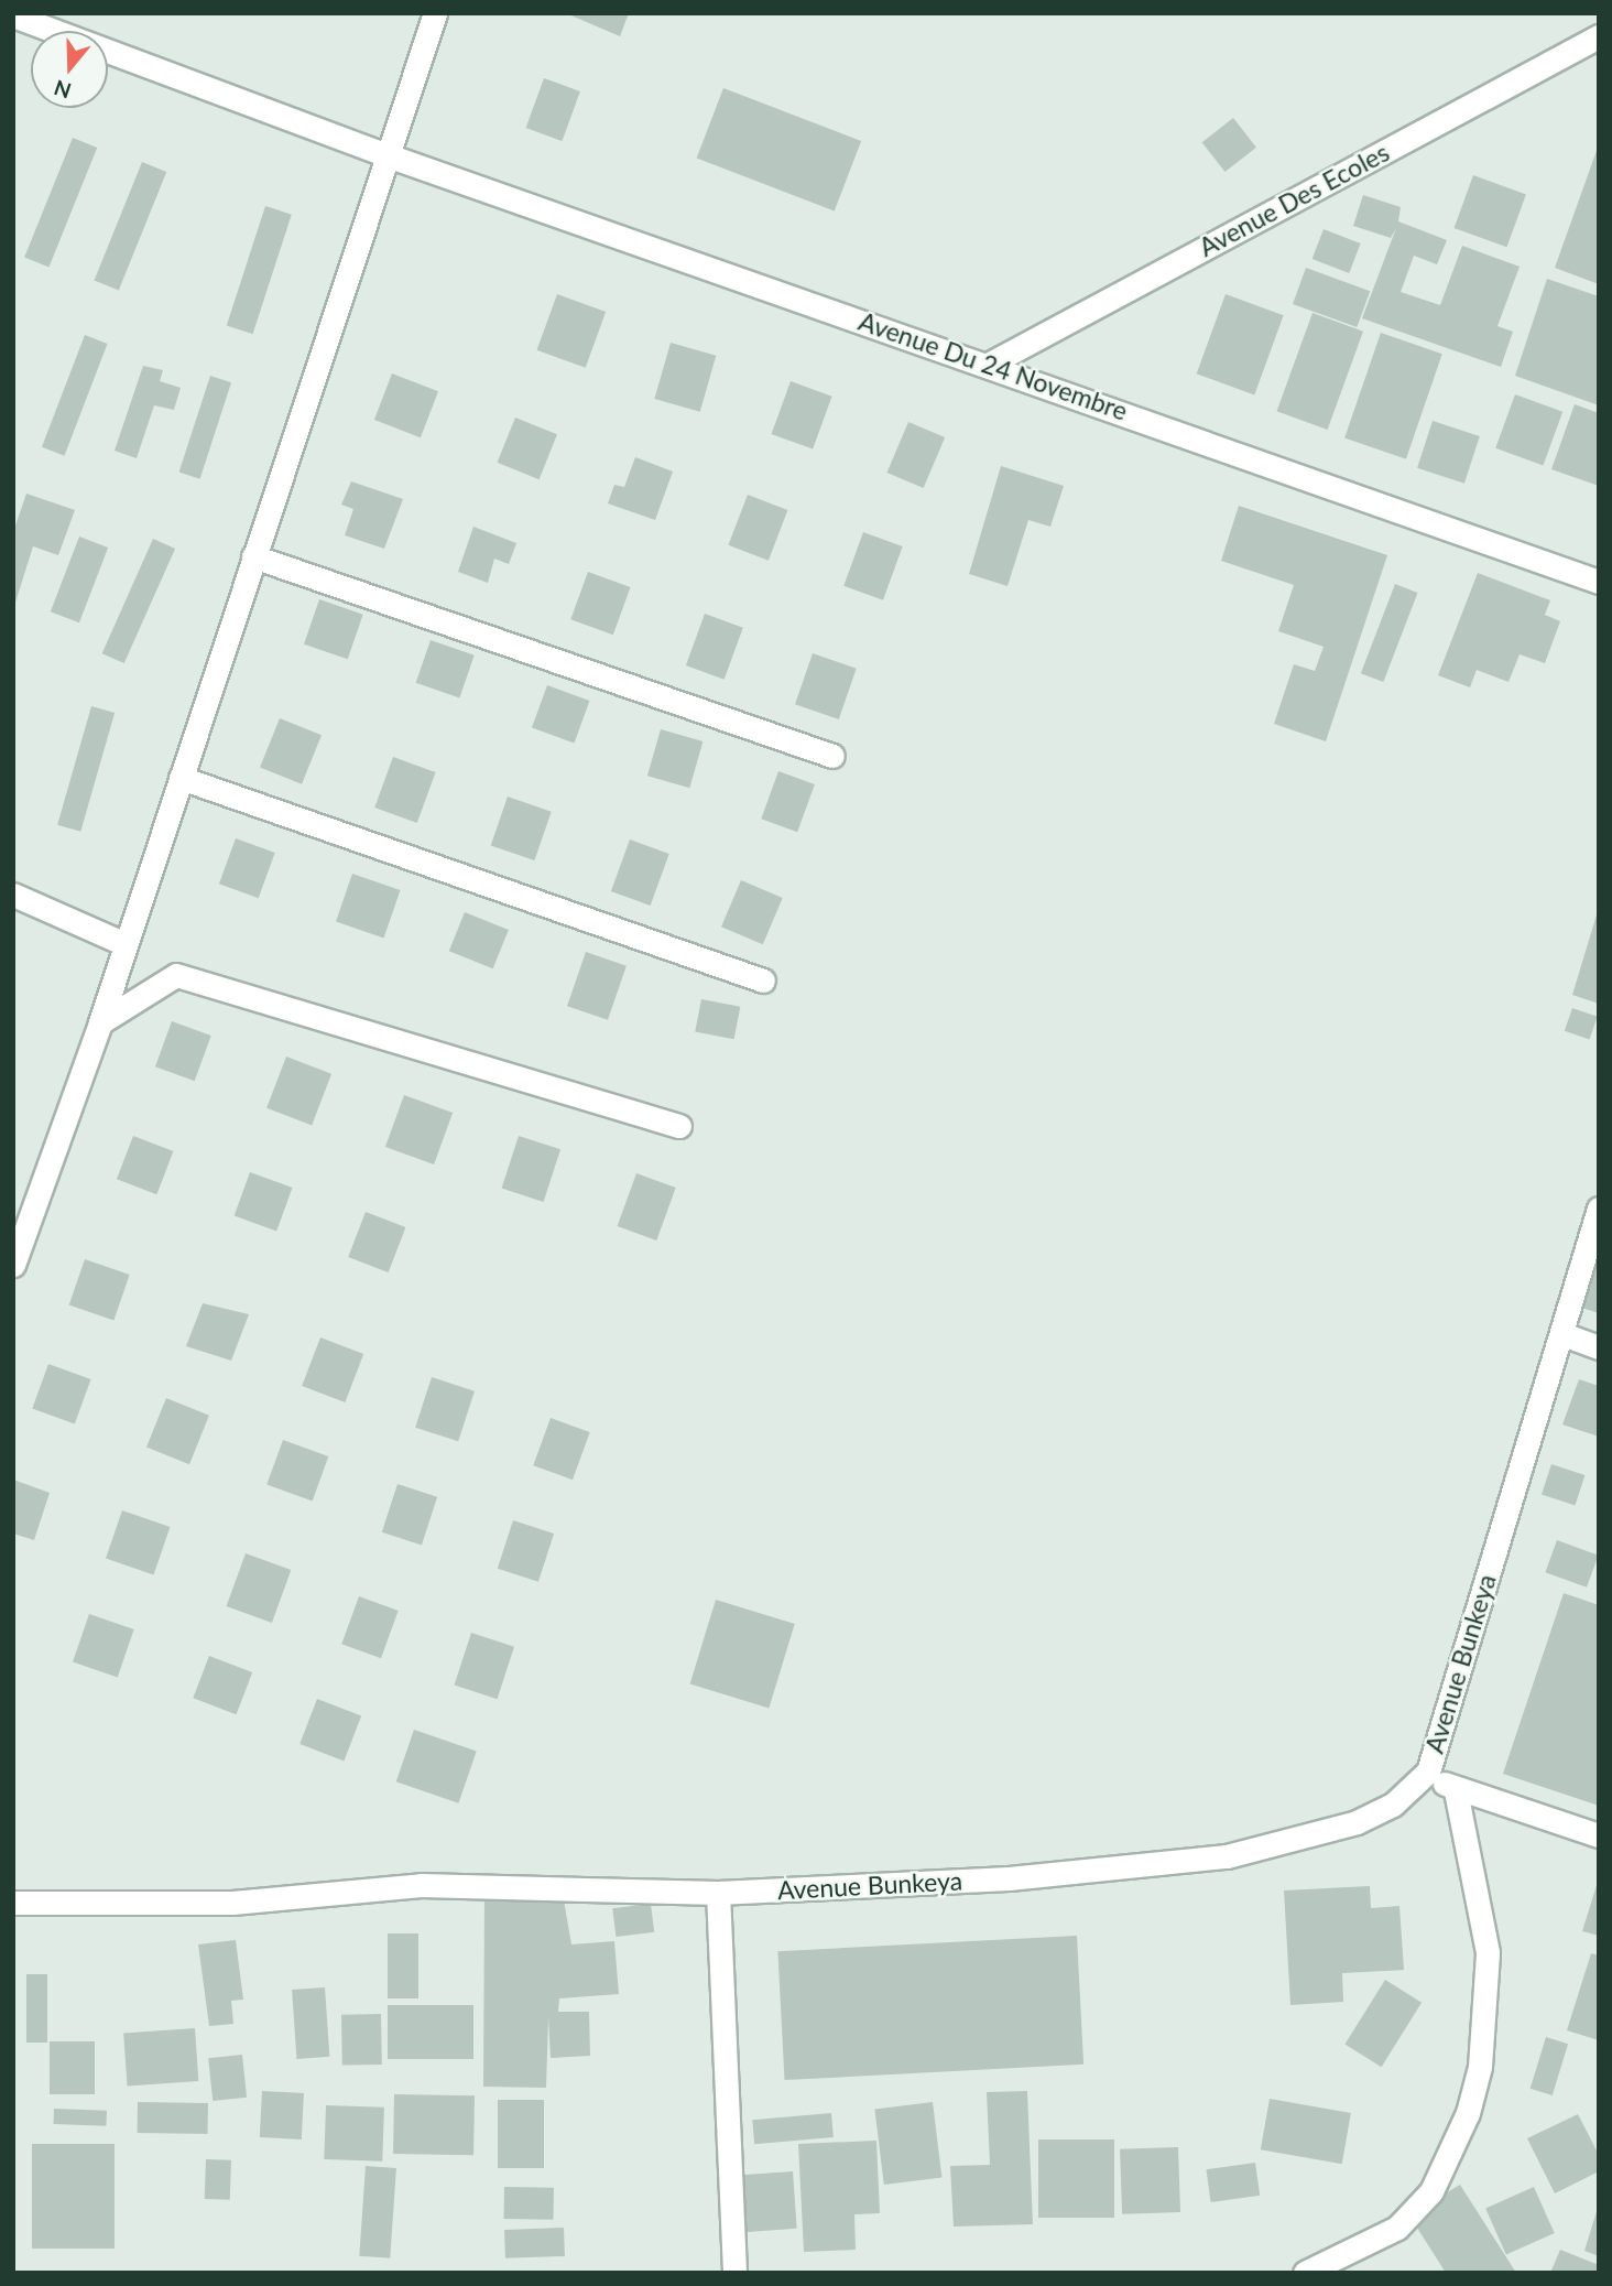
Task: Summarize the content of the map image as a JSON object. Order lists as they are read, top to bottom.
{
  "streets": {
    "street": ["Avenue Des Ecoles", "Avenue Du 24 Novembre", "Avenue Bunkeya"]
  },
  "crossings": [
    ["Avenue Des Ecoles", "Avenue Du 24 Novembre"]
  ],
  "north": "bottom"
}
